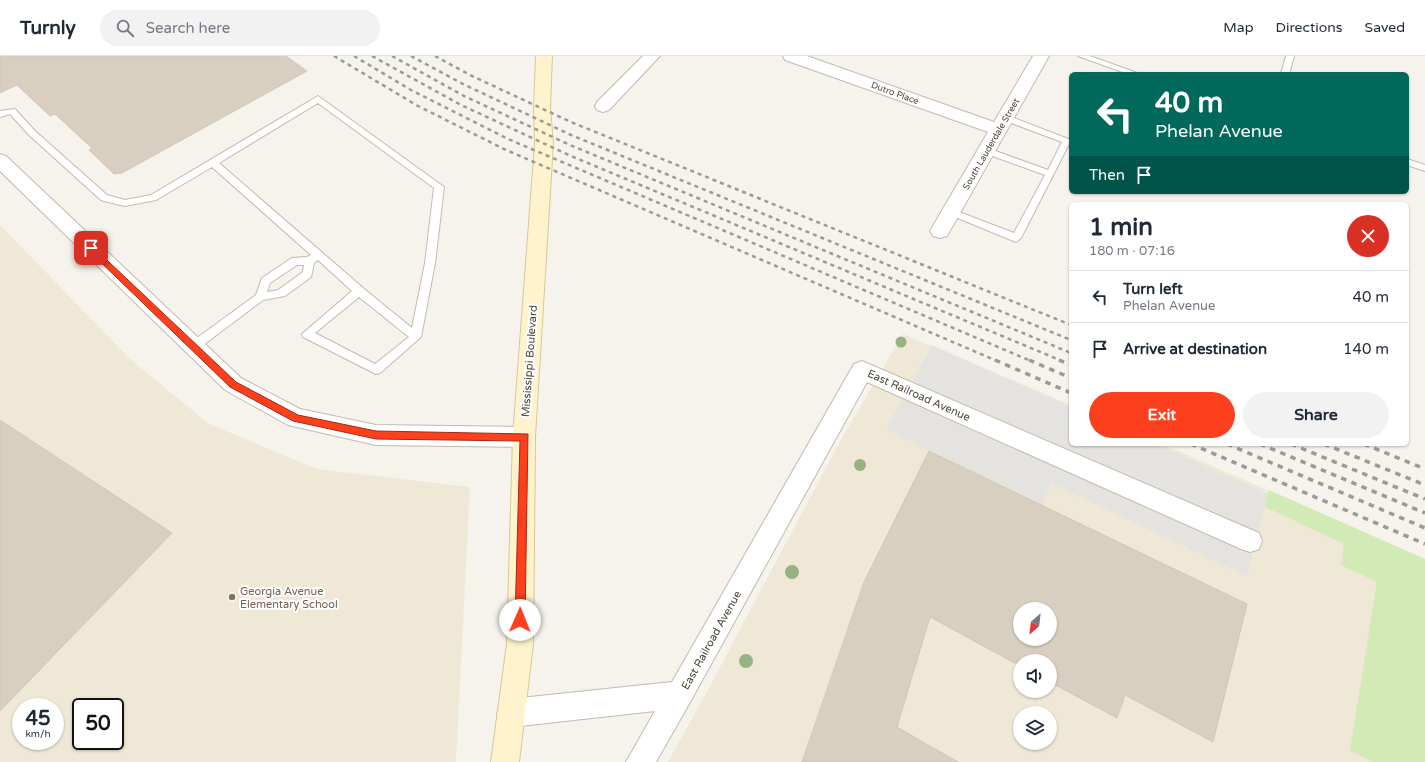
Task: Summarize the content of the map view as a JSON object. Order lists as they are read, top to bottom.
{
  "streets": {
    "main road": ["Mississippi Boulevard"],
    "street": ["Dutro Place", "South Lauderdale Street", "East Railroad Avenue"]
  },
  "crossings": [
    ["Dutro Place", "South Lauderdale Street"],
    ["Mississippi Boulevard", "East Railroad Avenue"]
  ],
  "places": ["Georgia Avenue Elementary School"],
  "north": "bottom left",
  "page": {
    "header": "Turnly",
    "search": "Search here",
    "nav": ["Map", "Directions", "Saved"],
    "turn": ["40 m", "Phelan Avenue"],
    "then": "Then",
    "heading": ["1 min", "180 m · 07:16"],
    "list": [
      {
        "name": "Turn left",
        "note": "Phelan Avenue",
        "value": "40 m"
      },
      {
        "name": "Arrive at destination",
        "value": "140 m"
      }
    ],
    "buttons": ["Exit", "Share"],
    "speed": "45 km/h",
    "limit": "50"
  }
}
